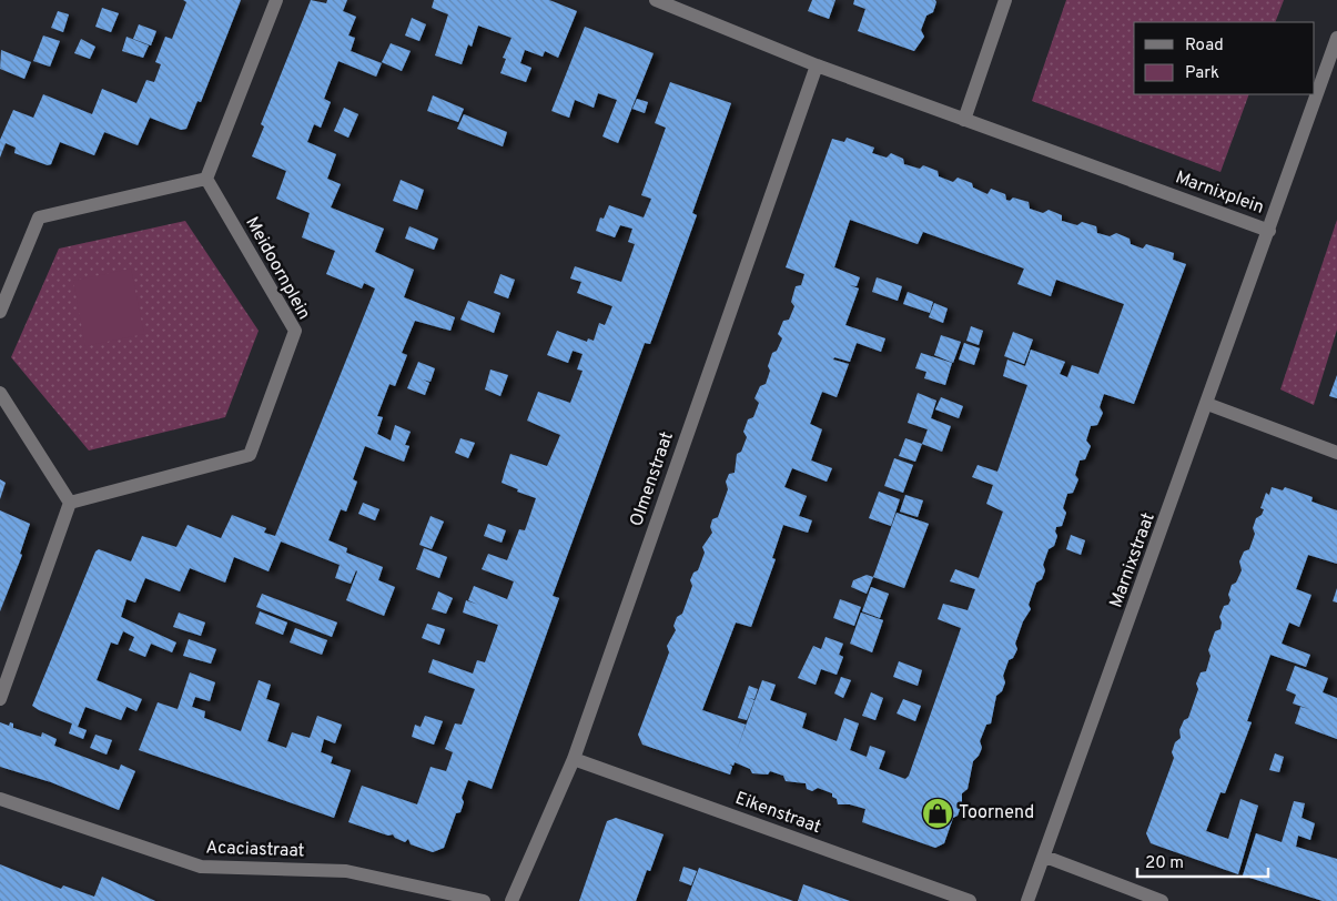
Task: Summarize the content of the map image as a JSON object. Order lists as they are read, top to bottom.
{
  "streets": {
    "street": [
      "Marnixplein",
      "Meidoornplein",
      "Olmenstraat",
      "Marnixstraat",
      "Eikenstraat",
      "Acaciastraat"
    ]
  },
  "crossings": [
    ["Marnixplein", "Olmenstraat"],
    ["Marnixplein", "Marnixstraat"],
    ["Olmenstraat", "Eikenstraat"]
  ],
  "places": {
    "shop": ["Toornend"]
  },
  "legend": ["Road", "Park"],
  "scale_bar": "20 m"
}
